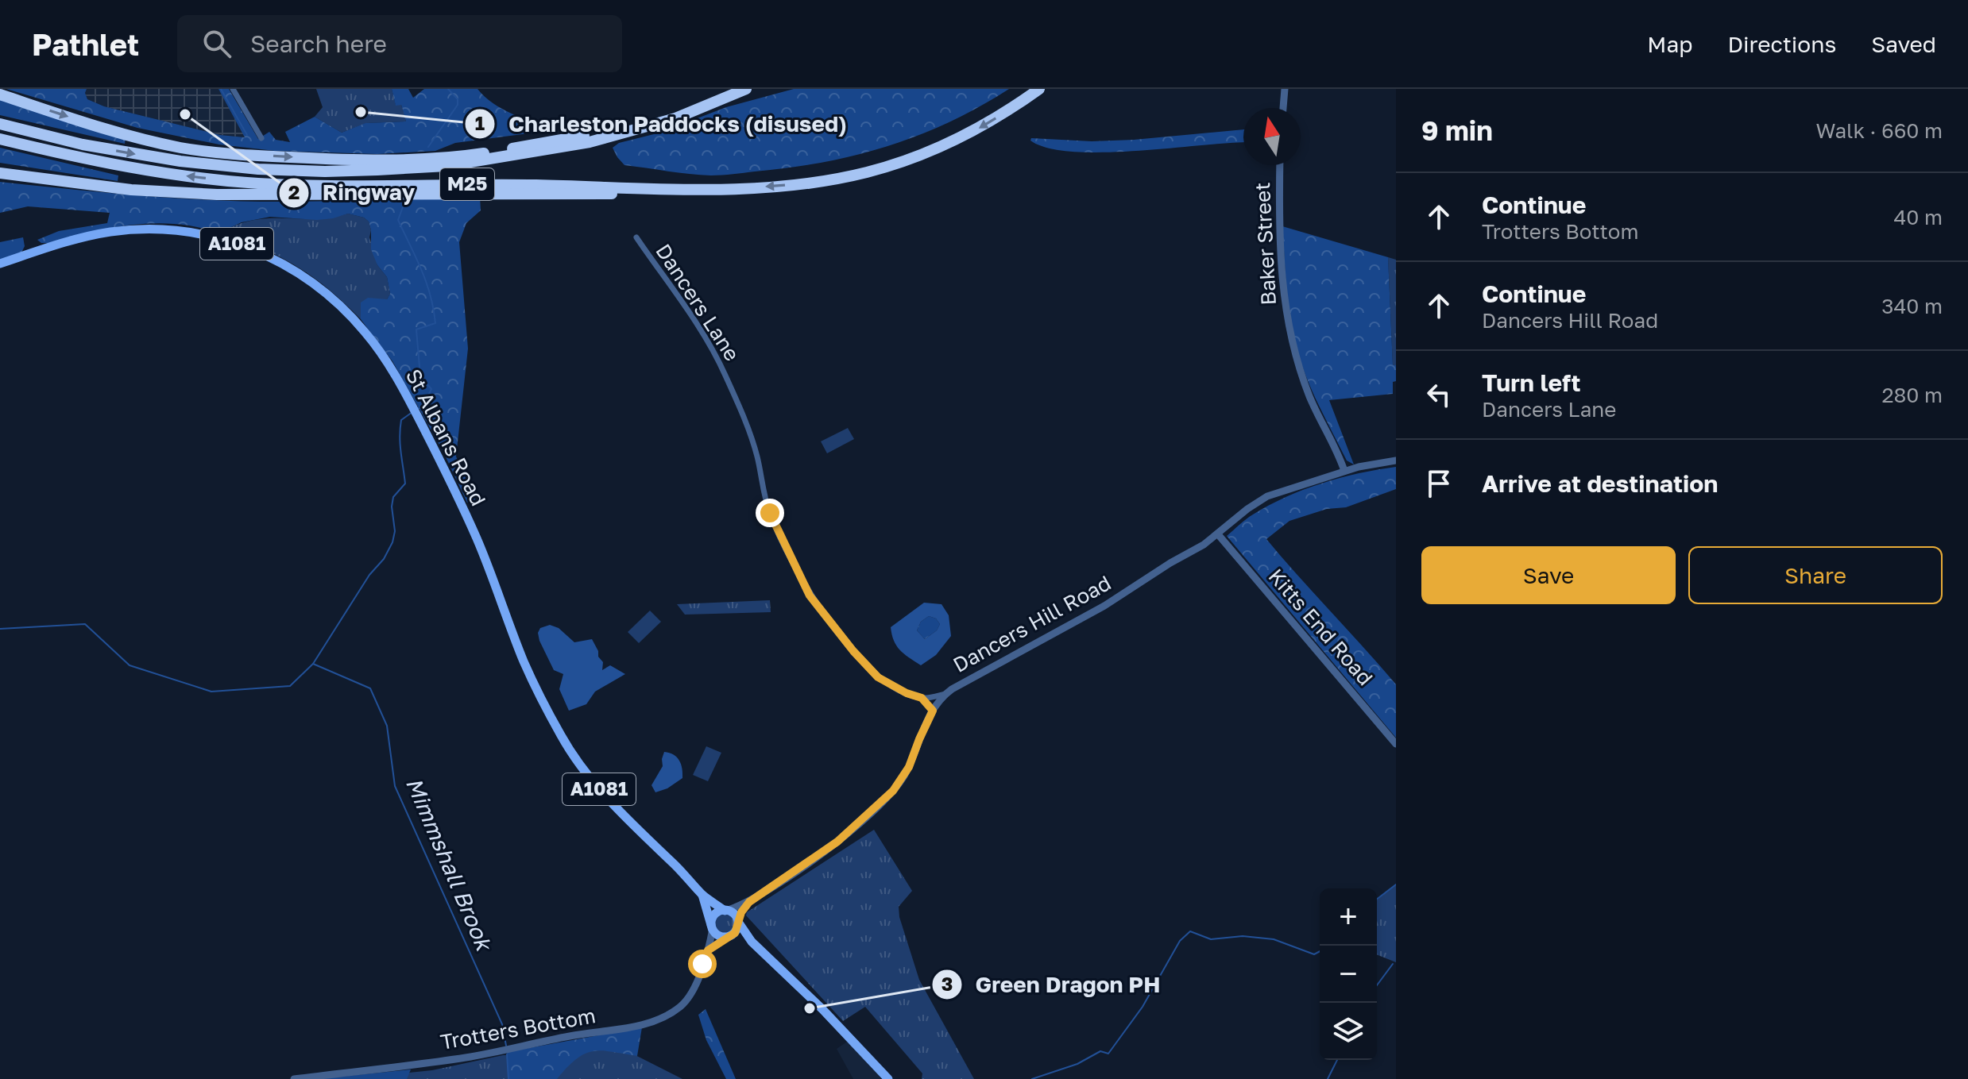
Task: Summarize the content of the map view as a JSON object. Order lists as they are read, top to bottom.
{
  "streets": {
    "highway": ["M25"],
    "main road": ["A1081", "St Albans Road"],
    "street": [
      "Baker Street",
      "Dancers Lane",
      "Dancers Hill Road",
      "Kitts End Road",
      "Trotters Bottom"
    ]
  },
  "crossings": [
    ["Baker Street", "Dancers Hill Road"],
    ["Dancers Lane", "Dancers Hill Road"],
    ["St Albans Road", "Dancers Hill Road"],
    ["St Albans Road", "Trotters Bottom"],
    ["Dancers Hill Road", "Kitts End Road"],
    ["Dancers Hill Road", "Trotters Bottom"]
  ],
  "water": ["Mimmshall Brook"],
  "places": ["Charleston Paddocks (disused)", "Ringway", "Green Dragon PH"],
  "north": "top",
  "page": {
    "header": "Pathlet",
    "search": "Search here",
    "nav": ["Map", "Directions", "Saved"],
    "heading": ["9 min", "Walk · 660 m"],
    "list": [
      ["Continue", "Trotters Bottom", "40 m"],
      ["Continue", "Dancers Hill Road", "340 m"],
      ["Turn left", "Dancers Lane", "280 m"],
      "Arrive at destination"
    ],
    "buttons": ["Save", "Share"],
    "map_buttons": ["+", "−"]
  }
}
